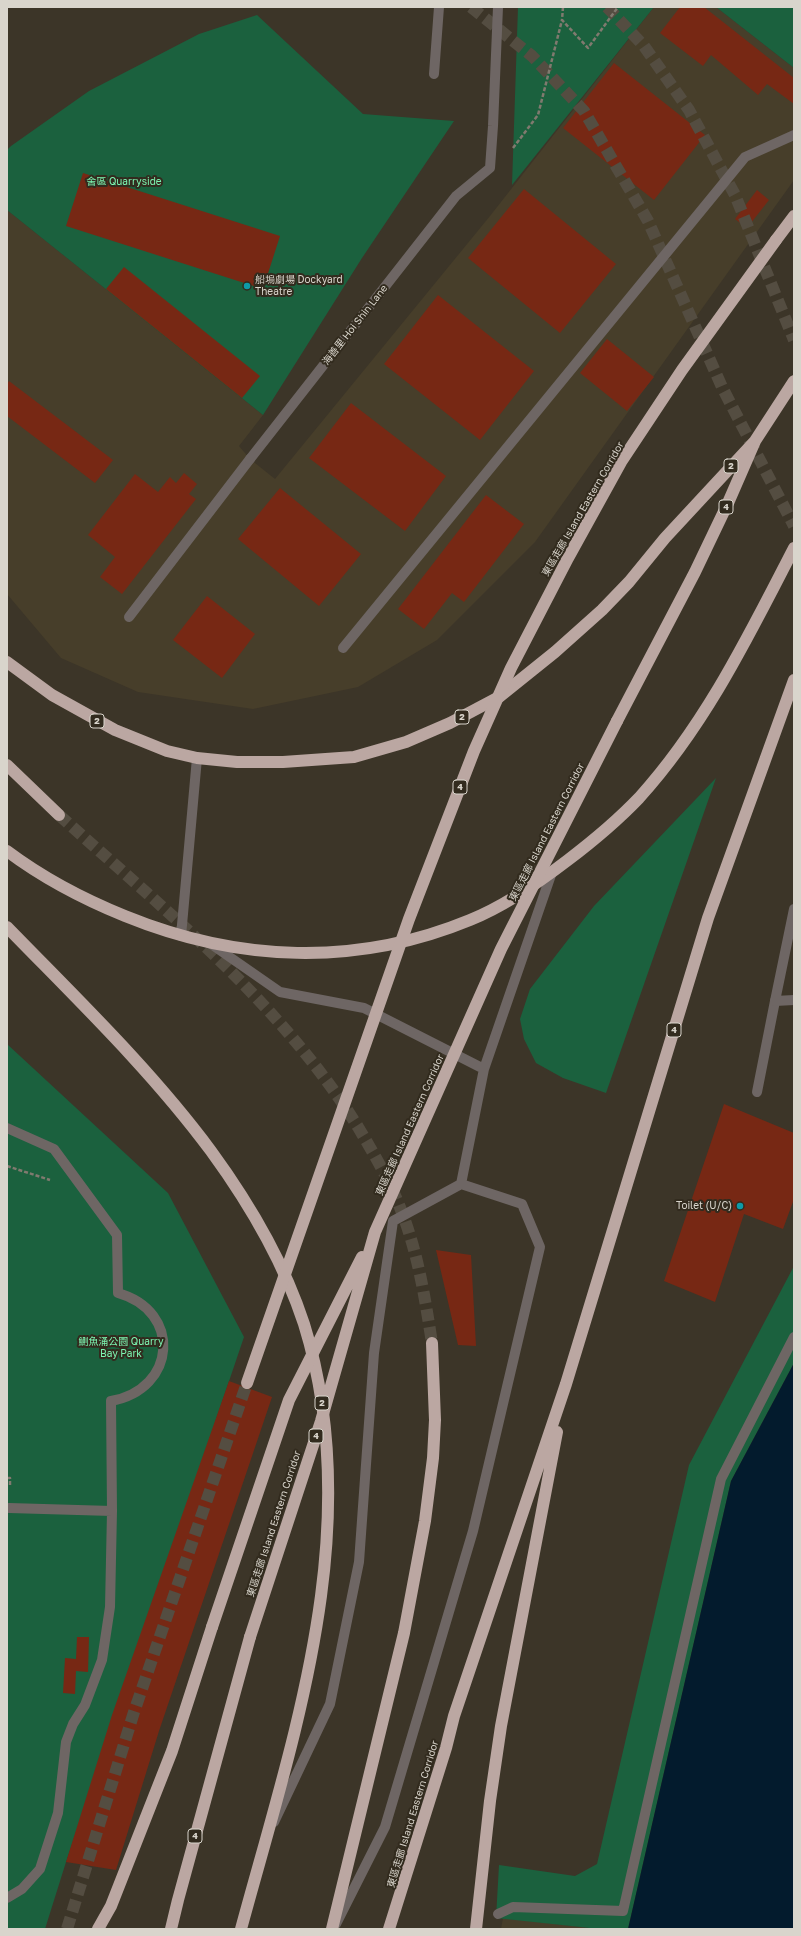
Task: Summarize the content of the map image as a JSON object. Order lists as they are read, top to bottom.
{
  "streets": {
    "highway": ["2", "4", "東區走廊 Island Eastern Corridor"],
    "street": ["海善里 Hoi Shin Lane"]
  },
  "crossings": [
    ["2", "東區走廊 Island Eastern Corridor"]
  ],
  "parks": ["舍區 Quarryside", "鰂魚涌公園 Quarry Bay Park"],
  "places": ["船塢劇場 Dockyard Theatre", "Toilet (U/C)"]
}
